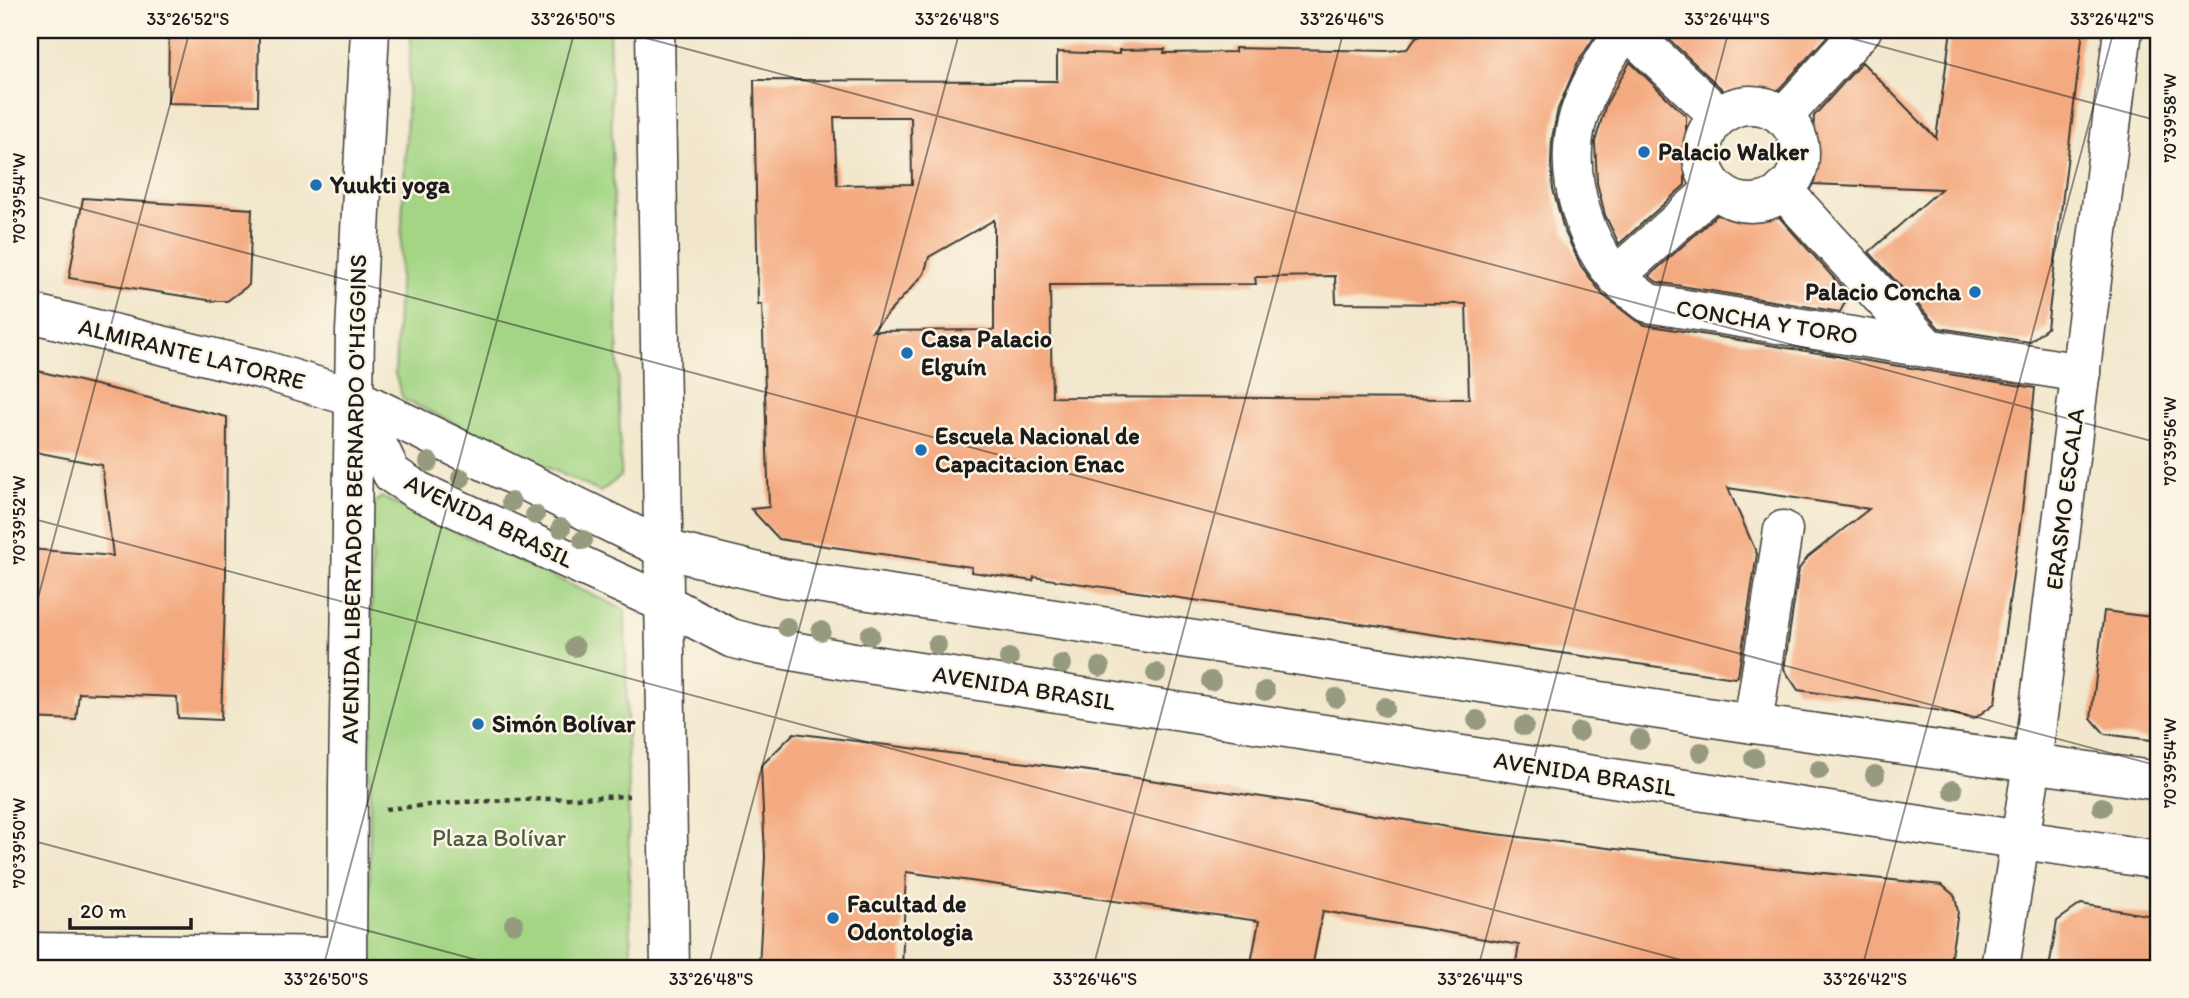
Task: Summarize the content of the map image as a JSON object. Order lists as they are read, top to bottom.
{
  "streets": {
    "main road": [
      "CONCHA Y TORO",
      "ALMIRANTE LATORRE",
      "AVENIDA LIBERTADOR BERNARDO O'HIGGINS",
      "ERASMO ESCALA",
      "AVENIDA BRASIL"
    ]
  },
  "crossings": [
    ["CONCHA Y TORO", "ERASMO ESCALA"],
    ["ALMIRANTE LATORRE", "AVENIDA LIBERTADOR BERNARDO O'HIGGINS"],
    ["ALMIRANTE LATORRE", "AVENIDA BRASIL"],
    ["AVENIDA LIBERTADOR BERNARDO O'HIGGINS", "AVENIDA BRASIL"],
    ["ERASMO ESCALA", "AVENIDA BRASIL"]
  ],
  "parks": ["Plaza Bolívar"],
  "places": [
    "Palacio Walker",
    "Yuukti yoga",
    "Palacio Concha",
    "Casa Palacio Elguín",
    "Escuela Nacional de Capacitacion Enac",
    "Simón Bolívar",
    "Facultad de Odontologia"
  ],
  "scale_bar": "20 m",
  "coordinates": [
    "33°26'52\"S",
    "33°26'50\"S",
    "33°26'48\"S",
    "33°26'46\"S",
    "33°26'44\"S",
    "33°26'42\"S",
    "70°39'58\"W",
    "70°39'54\"W",
    "70°39'56\"W",
    "70°39'52\"W",
    "70°39'50\"W"
  ]
}
